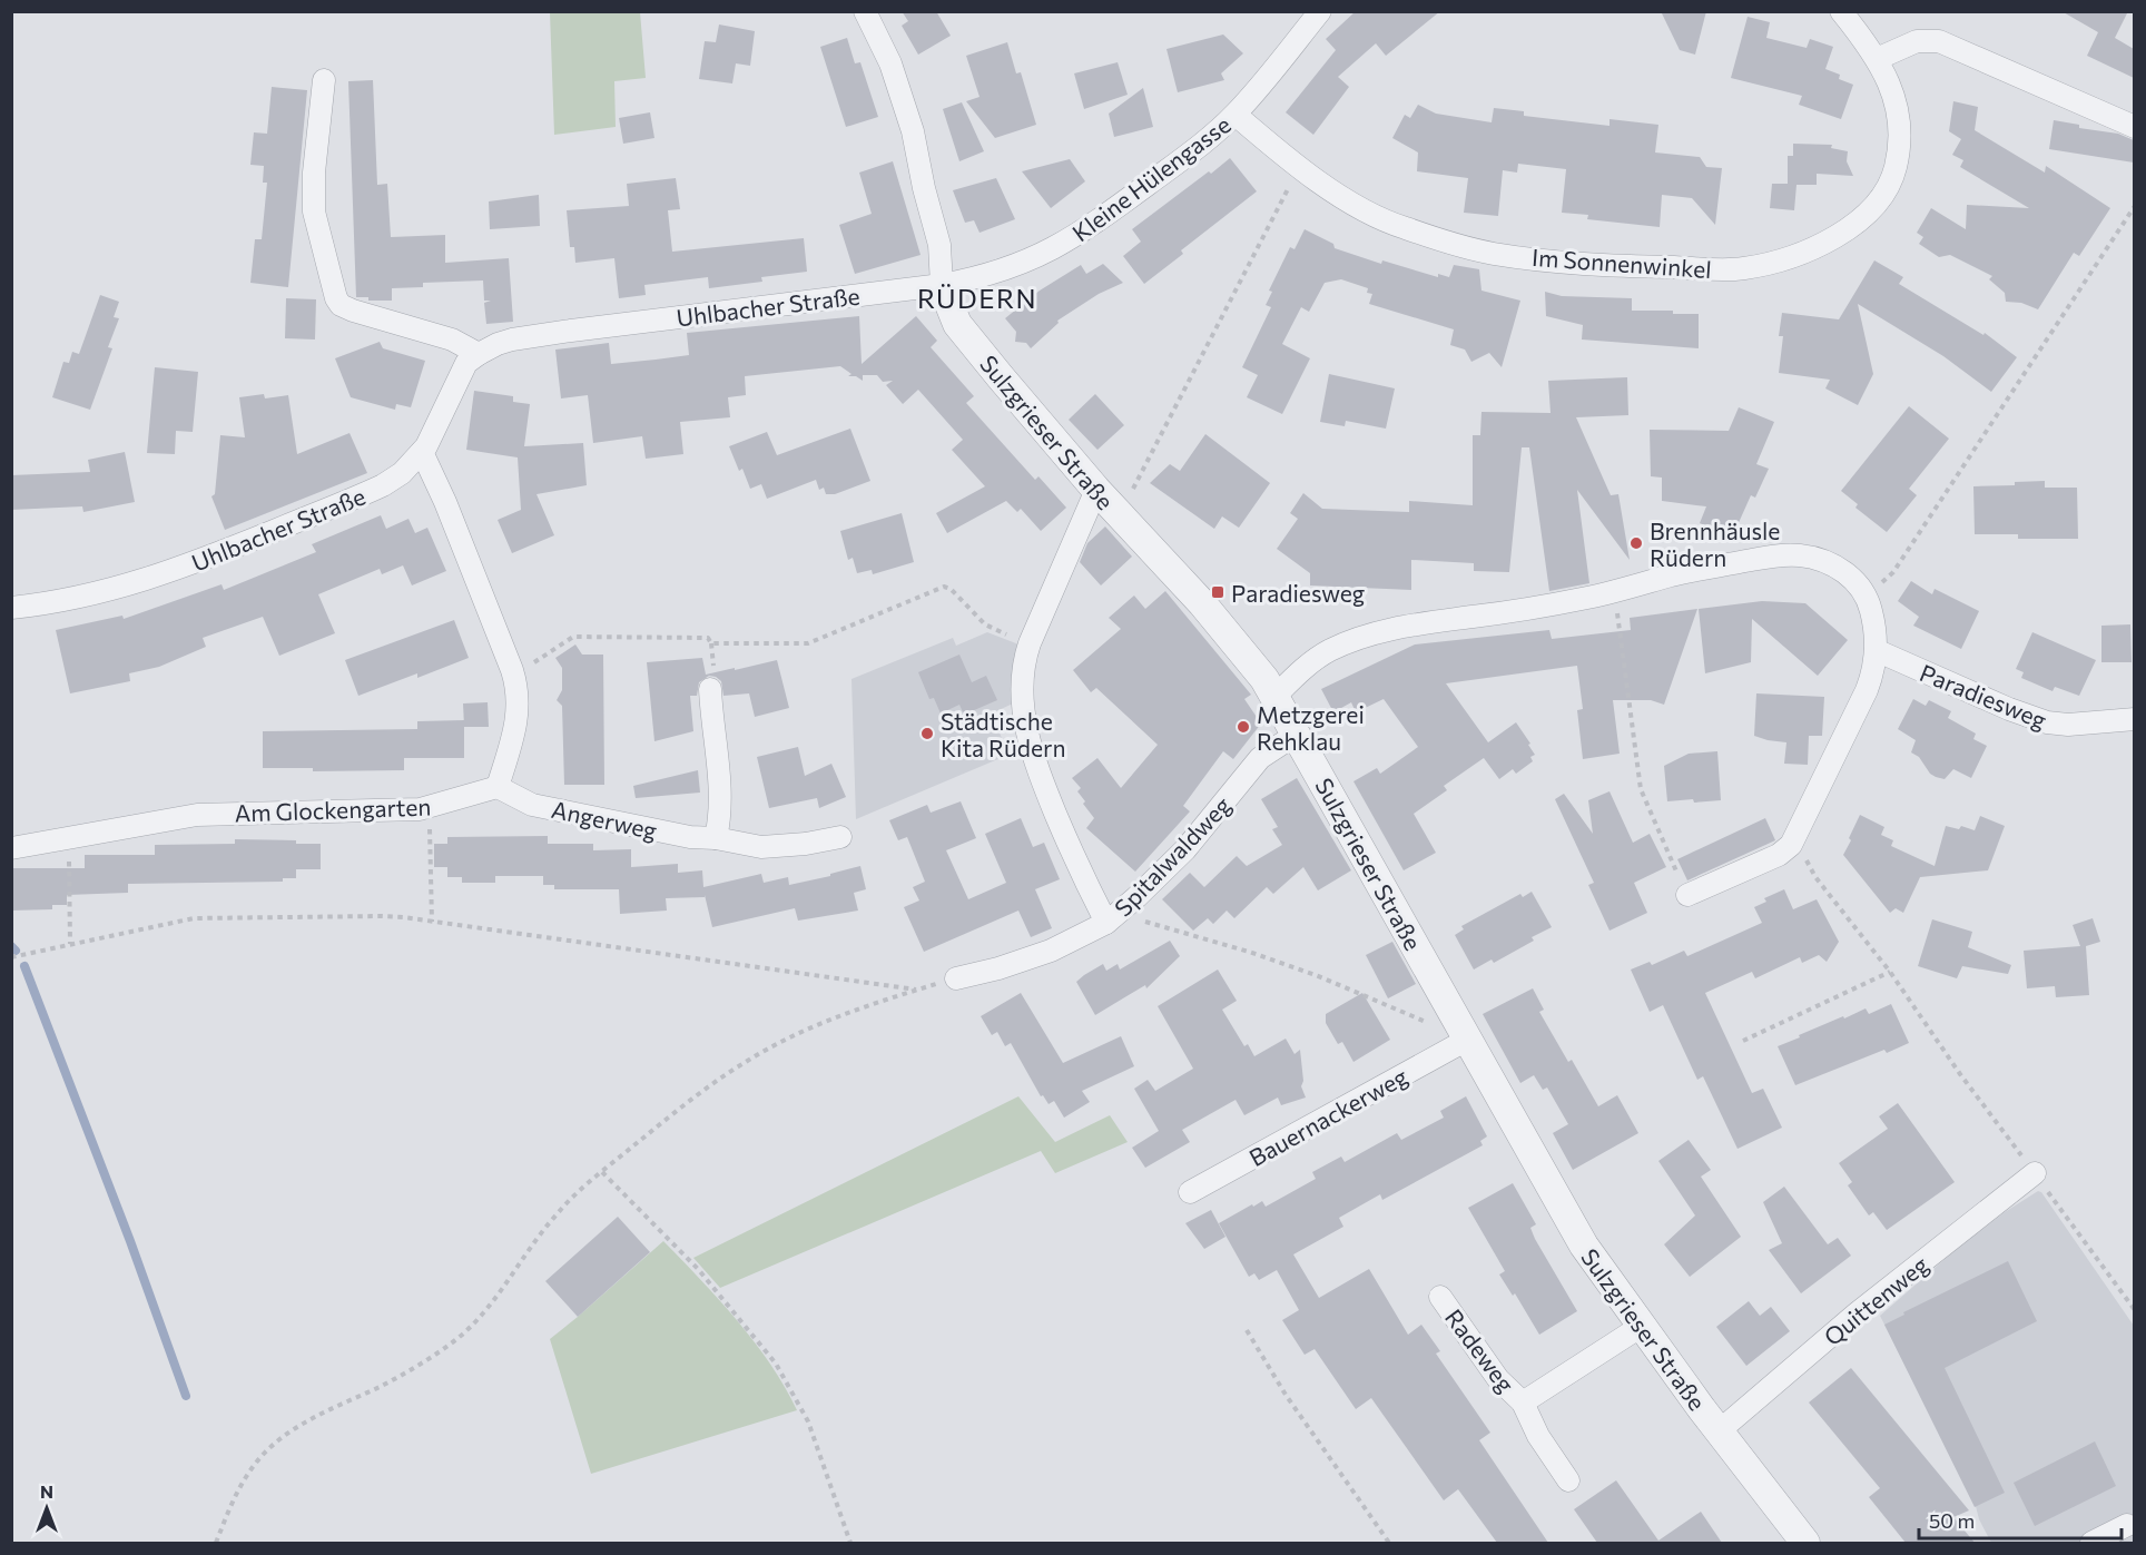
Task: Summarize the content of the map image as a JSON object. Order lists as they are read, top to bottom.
{
  "streets": {
    "street": [
      "Kleine Hülengasse",
      "Im Sonnenwinkel",
      "Uhlbacher Straße",
      "Sulzgrieser Straße",
      "Paradiesweg",
      "Am Glockengarten",
      "Angerweg",
      "Spitalwaldweg",
      "Bauernackerweg",
      "Quittenweg",
      "Radeweg"
    ]
  },
  "crossings": [
    ["Kleine Hülengasse", "Im Sonnenwinkel"],
    ["Kleine Hülengasse", "Uhlbacher Straße"],
    ["Kleine Hülengasse", "Sulzgrieser Straße"],
    ["Uhlbacher Straße", "Sulzgrieser Straße"],
    ["Sulzgrieser Straße", "Spitalwaldweg"],
    ["Sulzgrieser Straße", "Bauernackerweg"],
    ["Sulzgrieser Straße", "Quittenweg"],
    ["Sulzgrieser Straße", "Radeweg"],
    ["Am Glockengarten", "Angerweg"]
  ],
  "districts": ["RÜDERN"],
  "places": {
    "other": ["Brennhäusle Rüdern", "Metzgerei Rehklau", "Städtische Kita Rüdern"],
    "transit": ["Paradiesweg"]
  },
  "scale_bar": "50 m",
  "north": "top"
}
